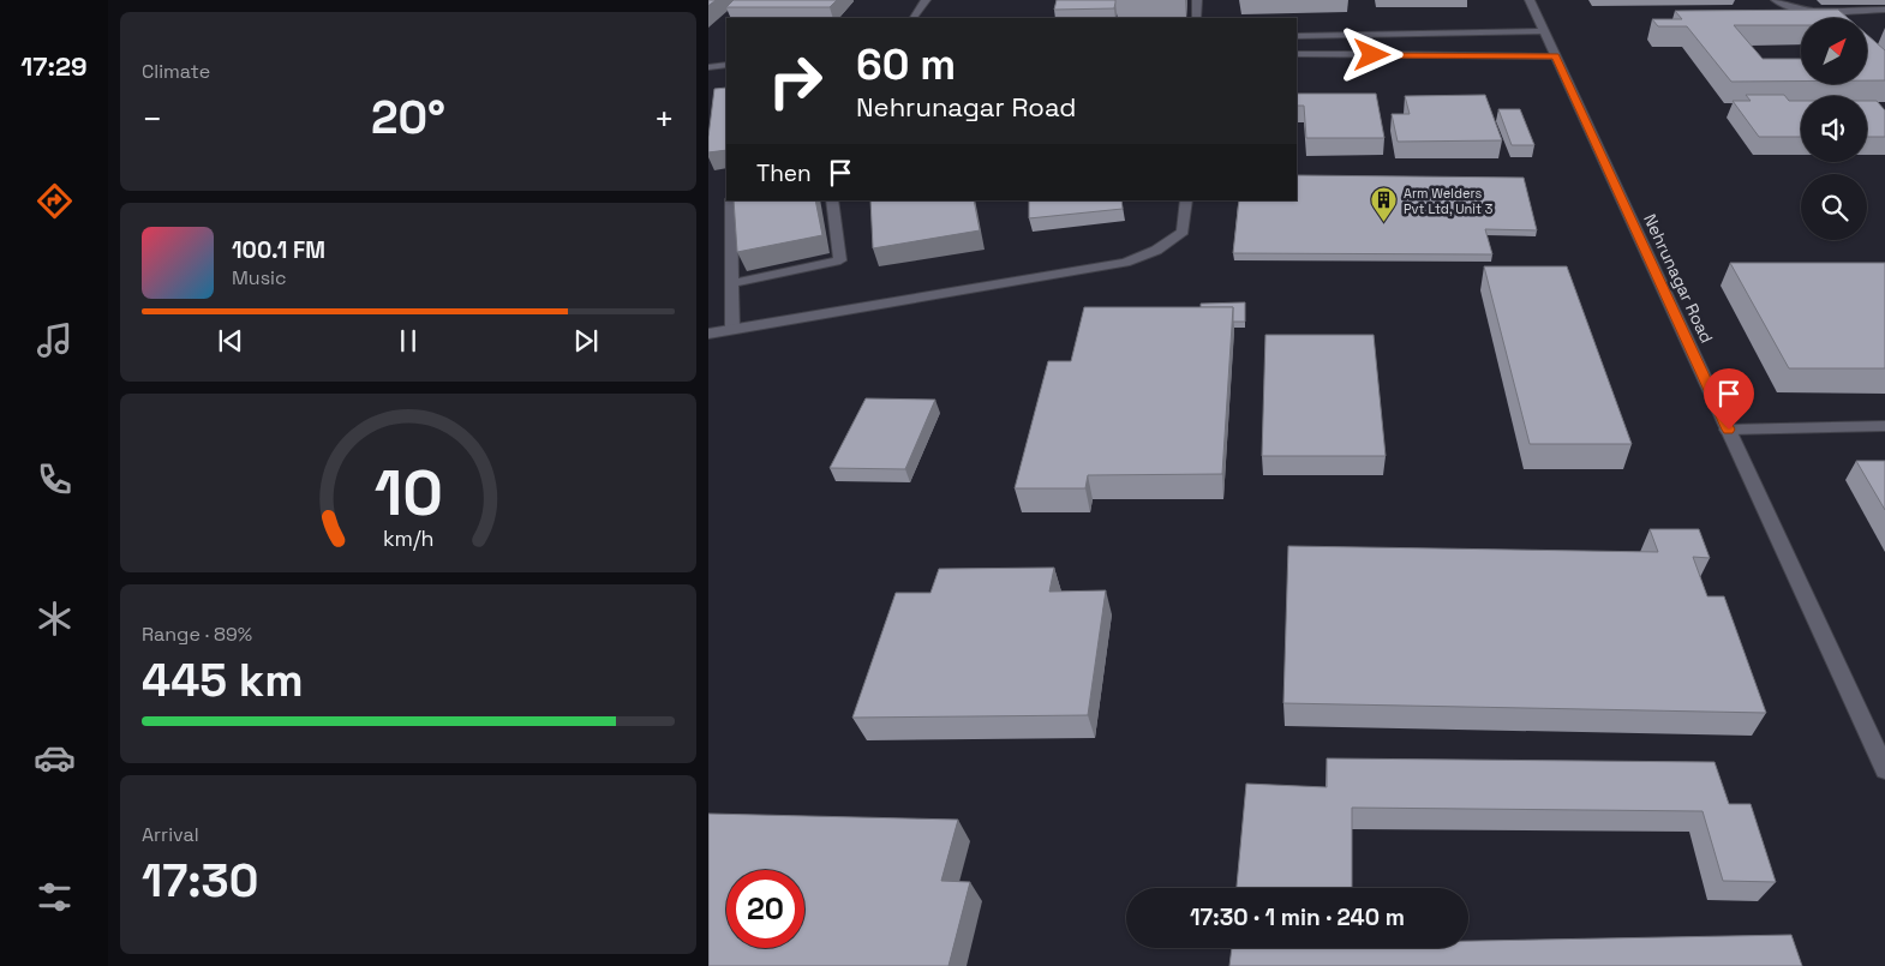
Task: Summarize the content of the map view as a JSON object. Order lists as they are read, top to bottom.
{
  "streets": {
    "street": ["Nehrunagar Road"]
  },
  "places": {
    "building": ["Arm Welders Pvt Ltd, Unit 3"]
  },
  "north": "top right",
  "page": {
    "tabs": "17:29",
    "tile": [
      "Climate",
      ["Range · 89%", "445 km"],
      ["Arrival", "17:30"]
    ],
    "turn": ["60 m", "Nehrunagar Road"],
    "heat": ["−", "20°", "+"],
    "then": "Then",
    "song": ["100.1 FM", "Music"],
    "limit": "20",
    "trip": "17:30 · 1 min · 240 m",
    "gauge": ["10", "km/h"]
  }
}
